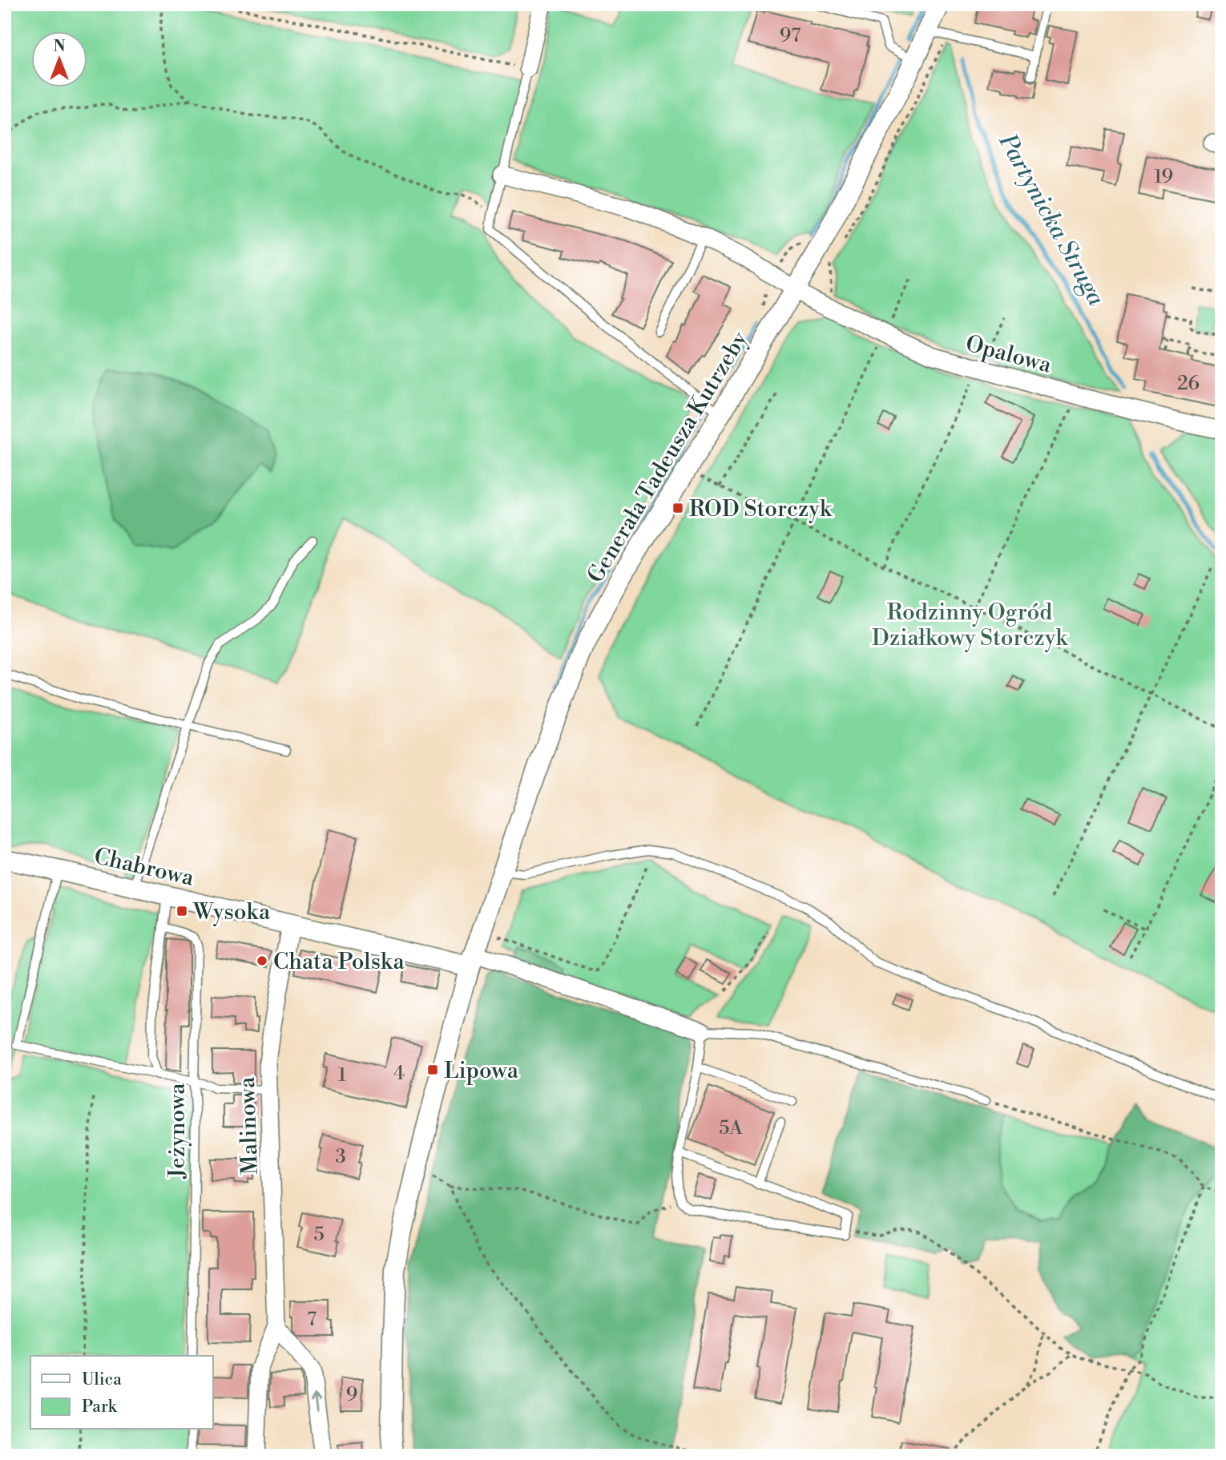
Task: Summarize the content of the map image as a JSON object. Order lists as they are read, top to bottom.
{
  "streets": {
    "street": [
      "Opalowa",
      "Generała Tadeusza Kutrzeby",
      "Chabrowa",
      "Malinowa"
    ],
    "lane": ["Jeżynowa"]
  },
  "crossings": [
    ["Opalowa", "Generała Tadeusza Kutrzeby"],
    ["Generała Tadeusza Kutrzeby", "Chabrowa"],
    ["Chabrowa", "Malinowa"]
  ],
  "water": ["Partynicka Struga"],
  "parks": ["Rodzinny Ogród Działkowy Storczyk"],
  "places": {
    "transit": ["ROD Storczyk", "Wysoka", "Lipowa"],
    "other": ["Chata Polska"]
  },
  "house_numbers": [
    "97",
    "19",
    "26",
    "4",
    "1",
    "5A",
    "3",
    "5",
    "7",
    "9"
  ],
  "legend": ["Ulica", "Park"],
  "north": "top"
}
